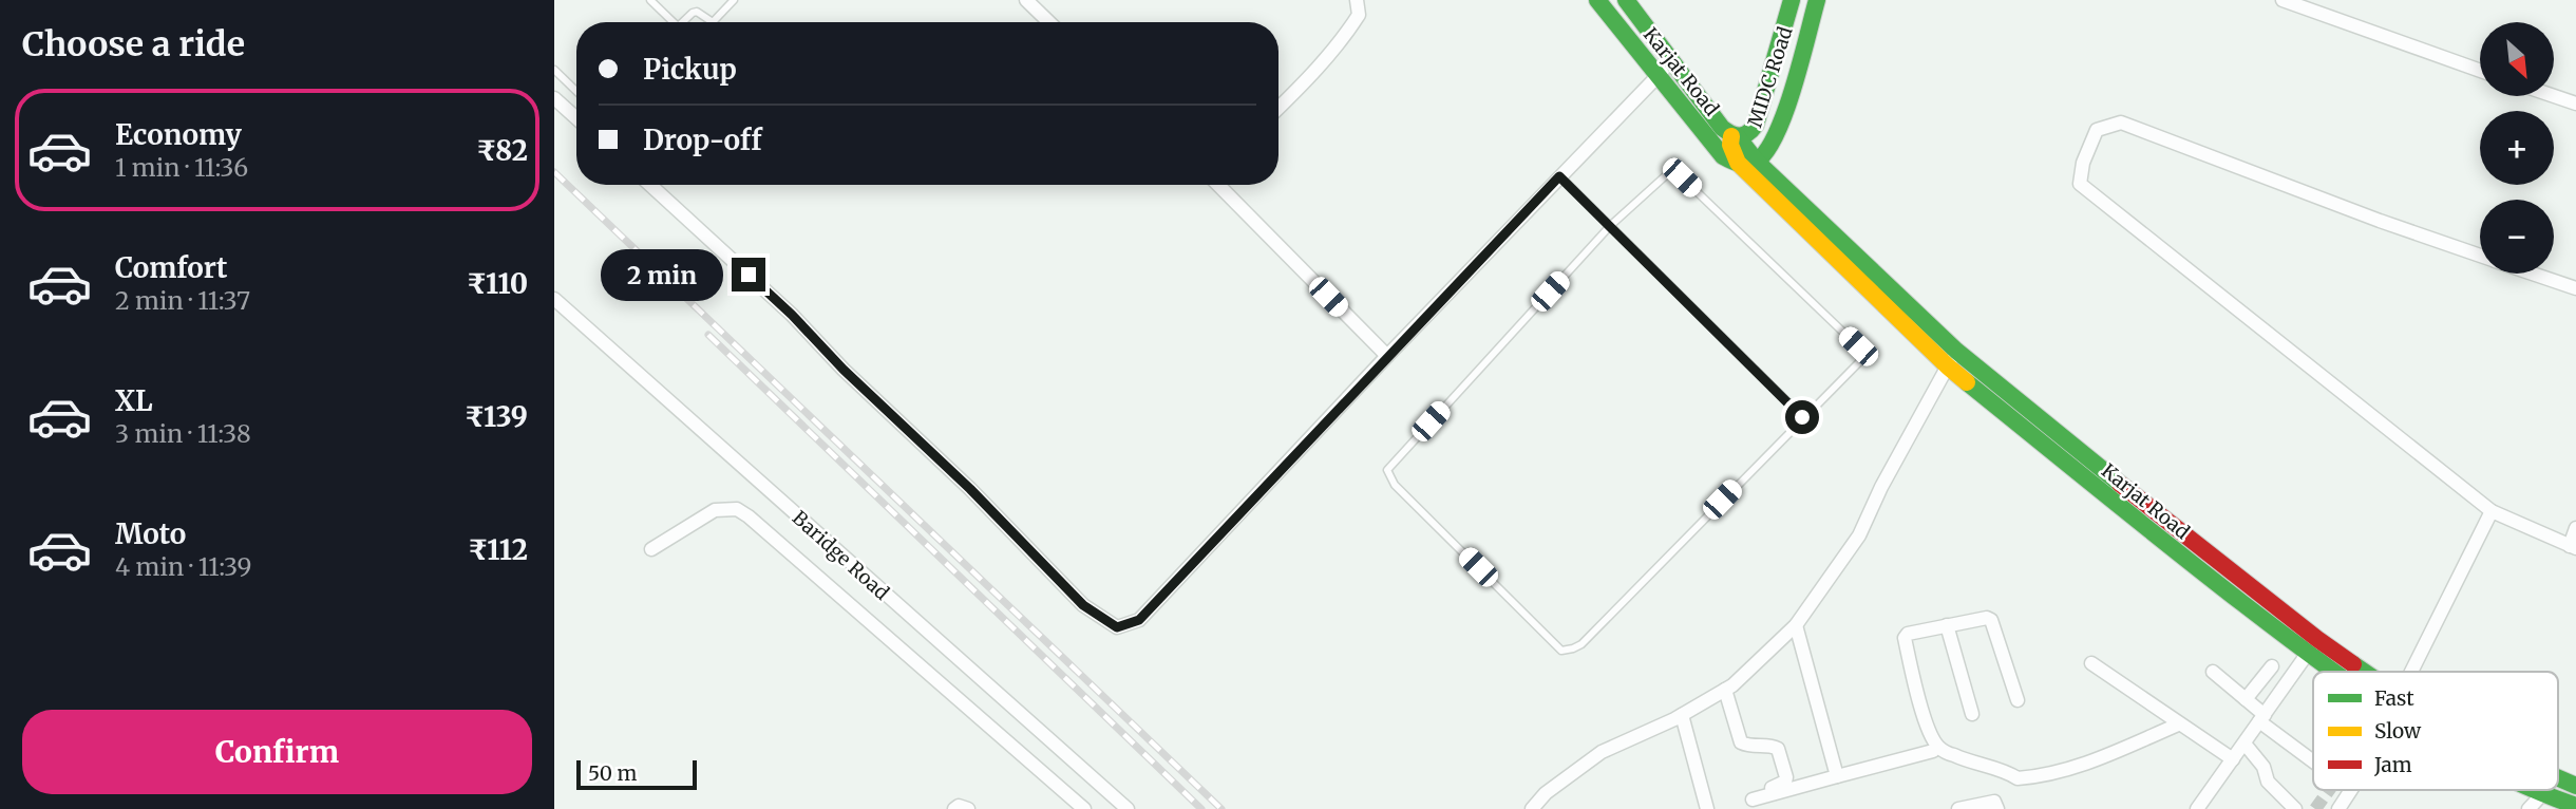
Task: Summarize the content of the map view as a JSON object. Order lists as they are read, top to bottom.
{
  "streets": {
    "main road": ["Karjat Road", "MIDC Road"],
    "street": ["Baridge Road"]
  },
  "crossings": [
    ["Karjat Road", "MIDC Road"]
  ],
  "legend": ["Fast", "Slow", "Jam"],
  "scale_bar": "50 m",
  "north": "bottom right",
  "page": {
    "heading": "Choose a ride",
    "map_buttons": ["+", "−"],
    "banner": ["Pickup", "Drop-off"],
    "list": [
      {
        "name": "Economy",
        "note": "1 min · 11:36",
        "value": "₹82"
      },
      {
        "name": "Comfort",
        "note": "2 min · 11:37",
        "value": "₹110"
      },
      {
        "name": "XL",
        "note": "3 min · 11:38",
        "value": "₹139"
      },
      {
        "name": "Moto",
        "note": "4 min · 11:39",
        "value": "₹112"
      }
    ],
    "bubble": "2 min",
    "buttons": "Confirm",
    "scale": "50 m"
  }
}
